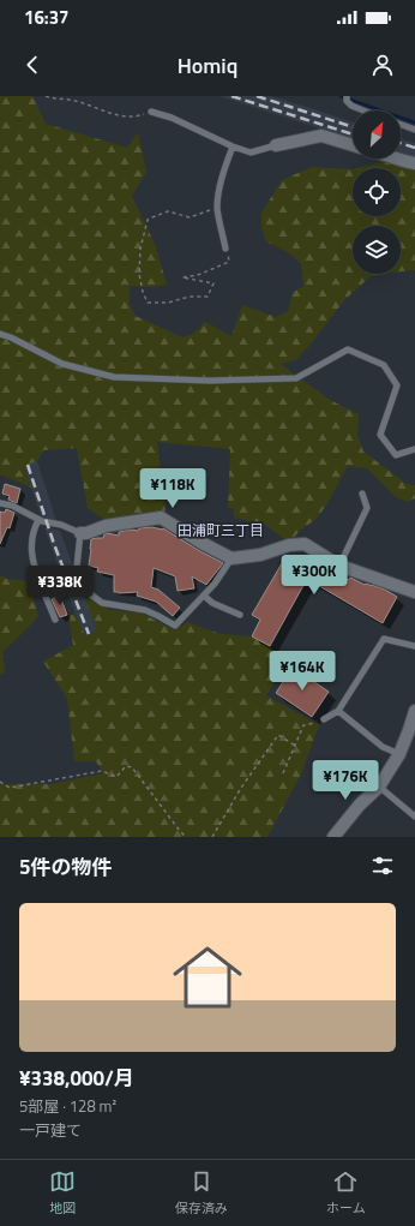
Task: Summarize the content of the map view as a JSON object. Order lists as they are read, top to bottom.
{
  "districts": ["田浦町三丁目"],
  "north": "top right",
  "page": {
    "status": "16:37",
    "header": "Homiq",
    "price": [
      "¥118K",
      "¥300K",
      "¥338K",
      "¥164K",
      "¥176K"
    ],
    "heading": "5件の物件",
    "list": [
      {
        "name": "¥338,000/月",
        "note": "5部屋 · 128 m² · 一戸建て"
      }
    ],
    "tabs": ["地図", "保存済み", "ホーム"]
  }
}
